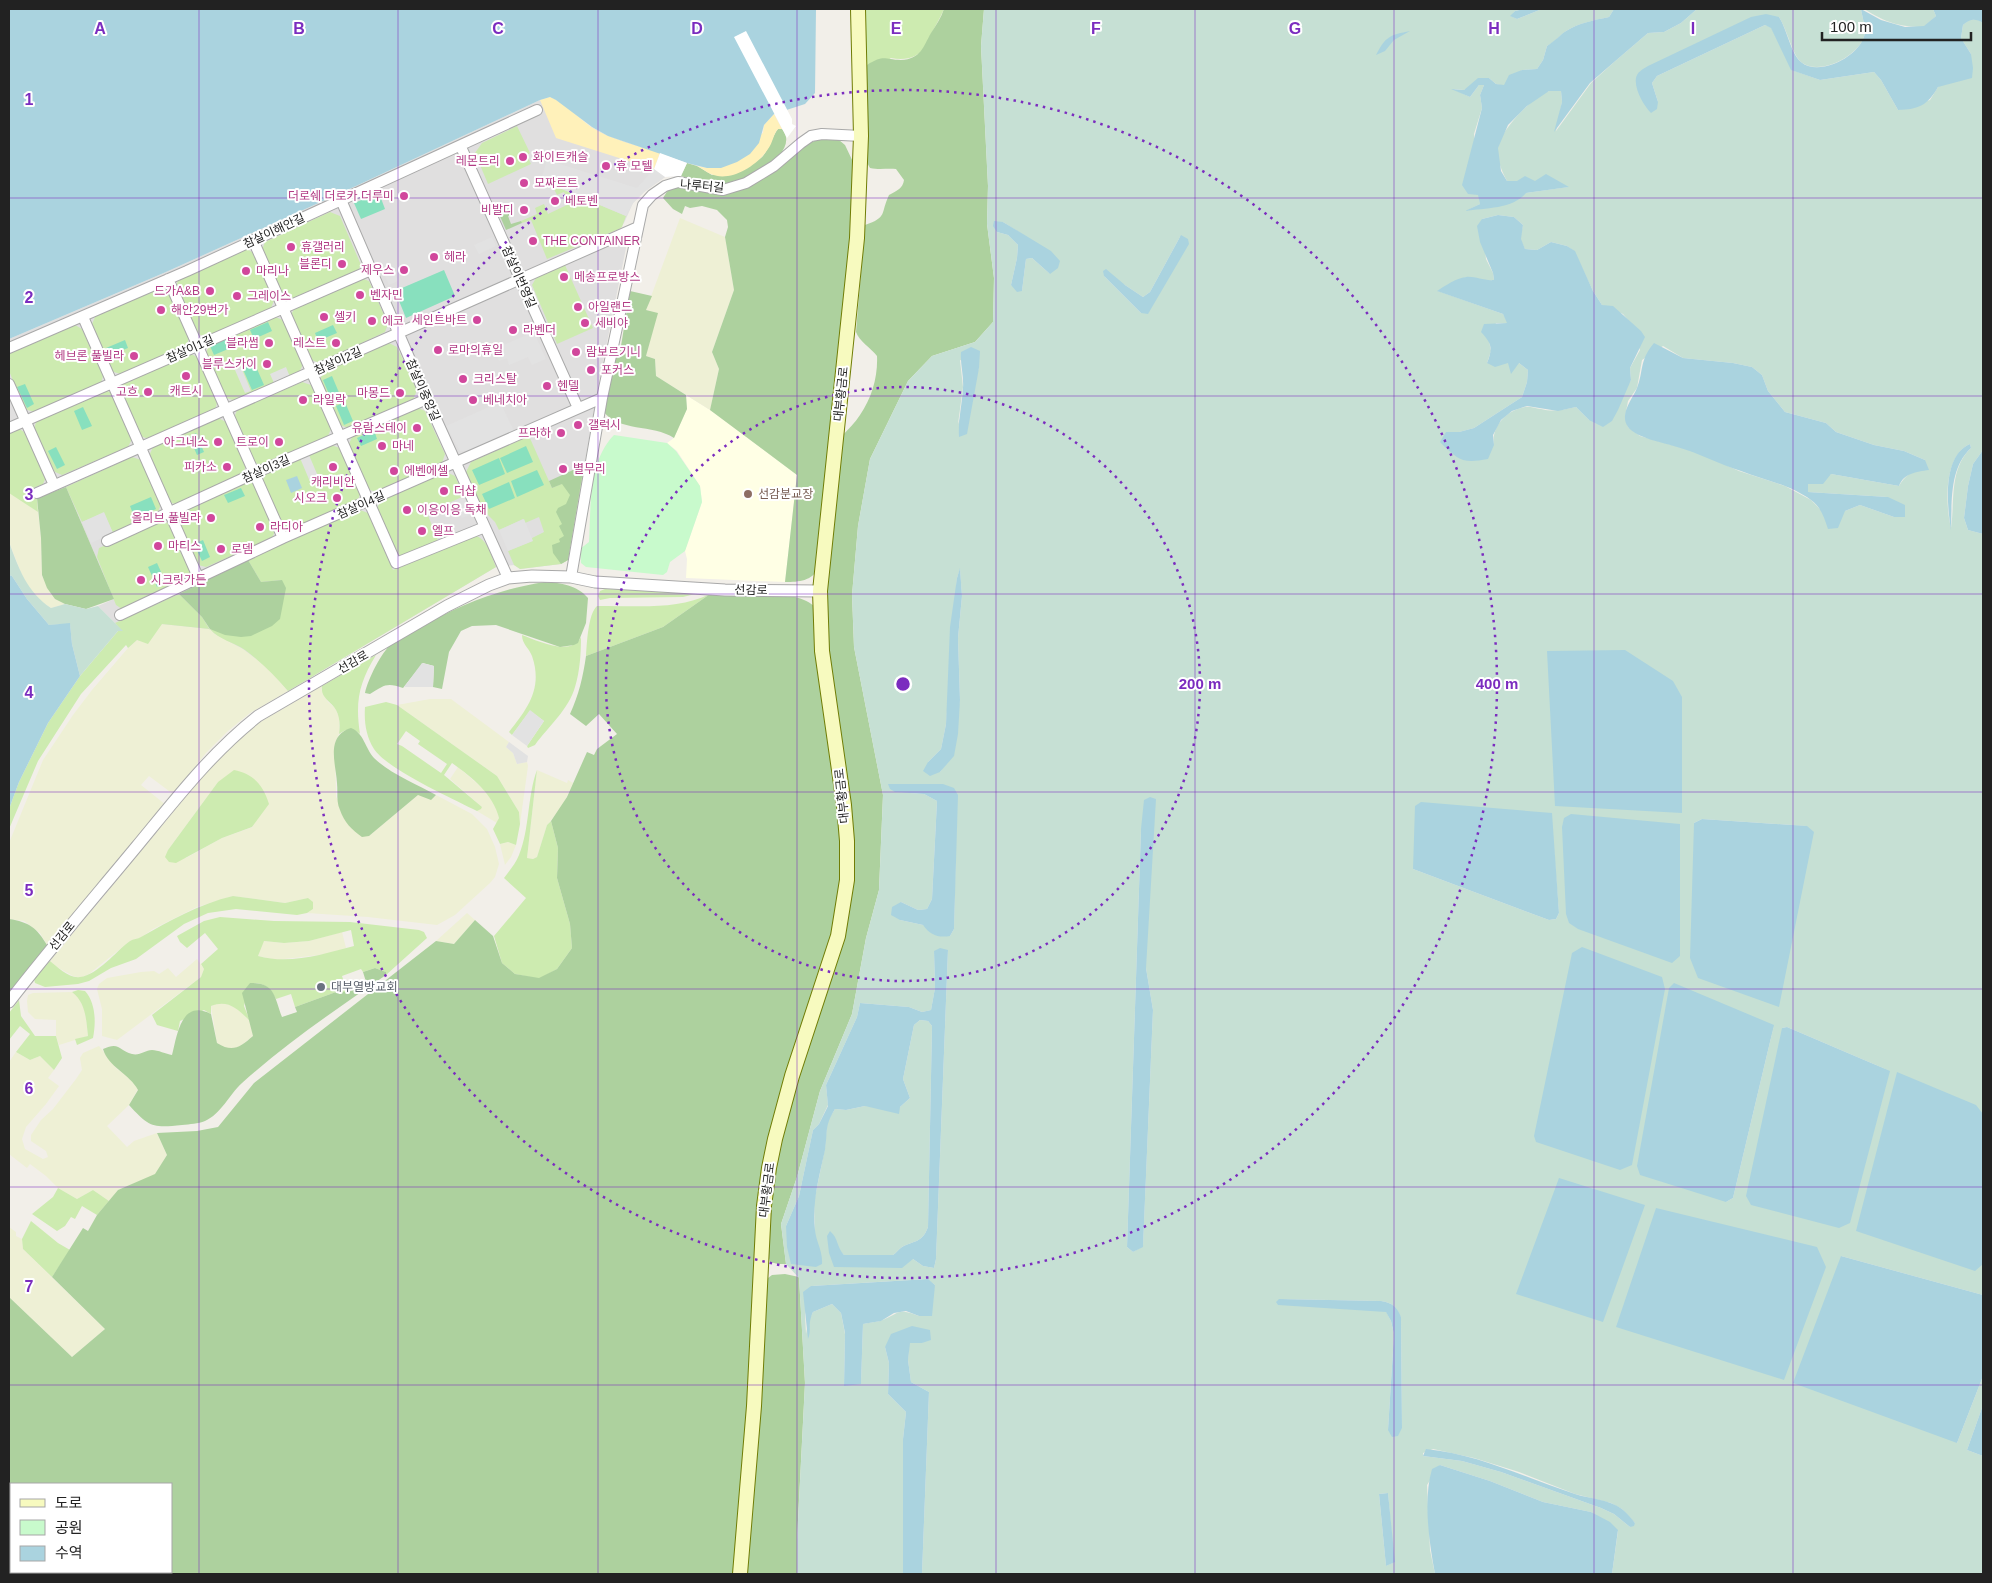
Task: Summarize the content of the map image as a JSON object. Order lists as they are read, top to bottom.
{
  "streets": {
    "main road": ["대부황금로"],
    "street": [
      "나루터길",
      "참살이해안길",
      "참살이번영길",
      "참살이1길",
      "참살이2길",
      "참살이중앙길",
      "참살이3길",
      "참살이4길",
      "선감로"
    ]
  },
  "crossings": [
    ["나루터길", "참살이2길"],
    ["나루터길", "대부황금로"],
    ["나루터길", "참살이4길"],
    ["나루터길", "선감로"],
    ["참살이해안길", "참살이번영길"],
    ["참살이해안길", "참살이중앙길"],
    ["참살이번영길", "참살이2길"],
    ["참살이번영길", "참살이4길"],
    ["참살이1길", "참살이중앙길"],
    ["참살이2길", "참살이중앙길"],
    ["참살이중앙길", "참살이3길"],
    ["참살이중앙길", "참살이4길"],
    ["참살이중앙길", "선감로"],
    ["대부황금로", "선감로"]
  ],
  "places": [
    "화이트캐슬",
    "레몬트리",
    "휴 모텔",
    "모짜르트",
    "더로쉐 더로카 더루미",
    "베토벤",
    "비발디",
    "THE CONTAINER",
    "휴갤러리",
    "헤라",
    "블론디",
    "제우스",
    "마리나",
    "메송프로방스",
    "드가A&B",
    "벤자민",
    "그레이스",
    "아일랜드",
    "해안29번가",
    "셀키",
    "세인트바트",
    "에코",
    "세비야",
    "라벤더",
    "블라썸",
    "레스트",
    "로마의휴일",
    "람보르기니",
    "헤브론 풀빌라",
    "블루스카이",
    "포커스",
    "캐트시",
    "크리스탈",
    "헨델",
    "고흐",
    "마몽드",
    "라일락",
    "베네치아",
    "갤럭시",
    "유람스테이",
    "프라하",
    "아그네스",
    "트로이",
    "마네",
    "피카소",
    "캐리비안",
    "별무리",
    "에벤에셀",
    "더샵",
    "선감분교장",
    "시오크",
    "이응이응 독채",
    "올리브 풀빌라",
    "라디아",
    "엘프",
    "마티스",
    "로뎀",
    "시크릿가든",
    "대부열방교회"
  ],
  "legend": ["도로", "공원", "수역"],
  "scale_bar": "100 m",
  "grid": {
    "columns": [
      "A",
      "B",
      "C",
      "D",
      "E",
      "F",
      "G",
      "H",
      "I"
    ],
    "rows": [
      "1",
      "2",
      "3",
      "4",
      "5",
      "6",
      "7"
    ]
  },
  "rings": ["200 m", "400 m"]
}
